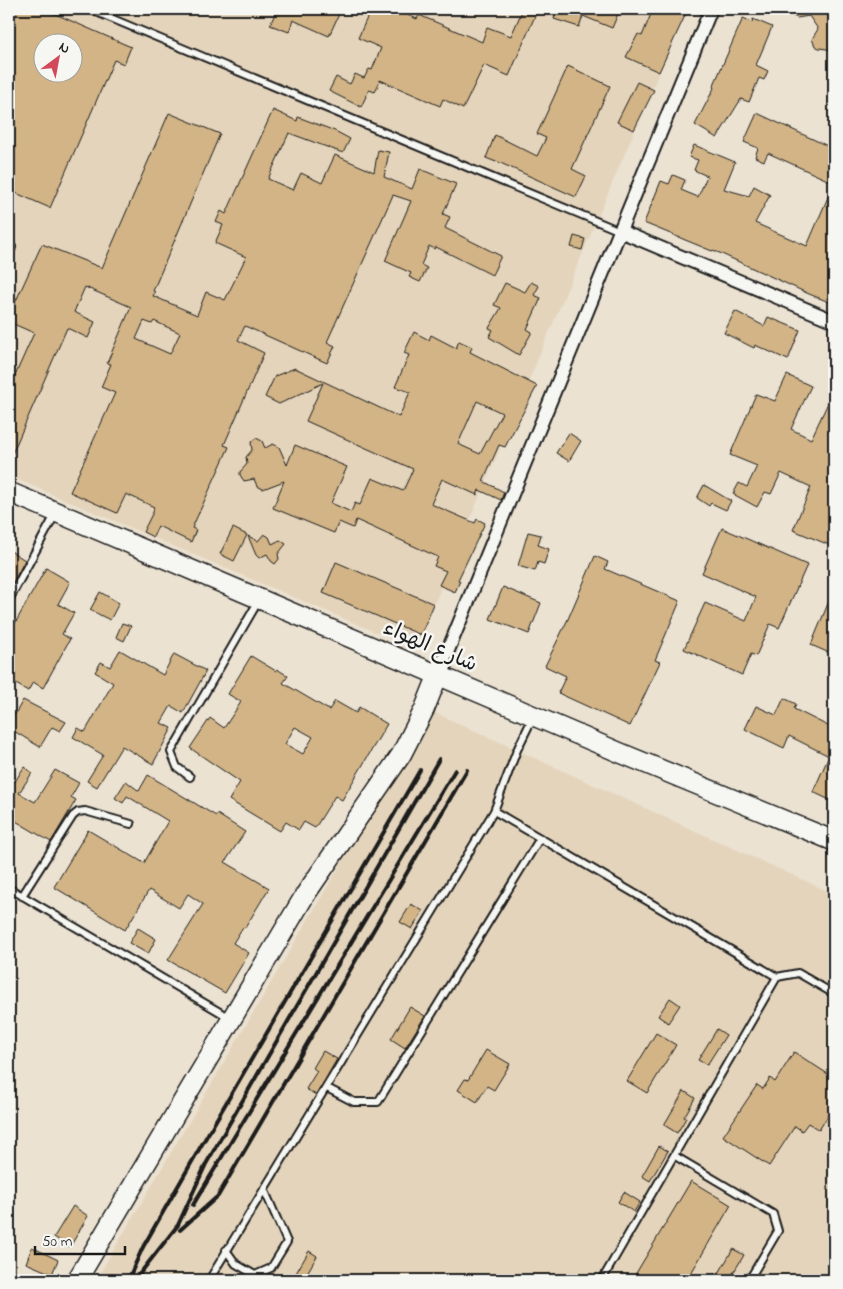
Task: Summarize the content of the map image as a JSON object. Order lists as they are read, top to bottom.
{
  "streets": {
    "street": ["شارع الهواء"]
  },
  "scale_bar": "50 m",
  "north": "top right"
}
